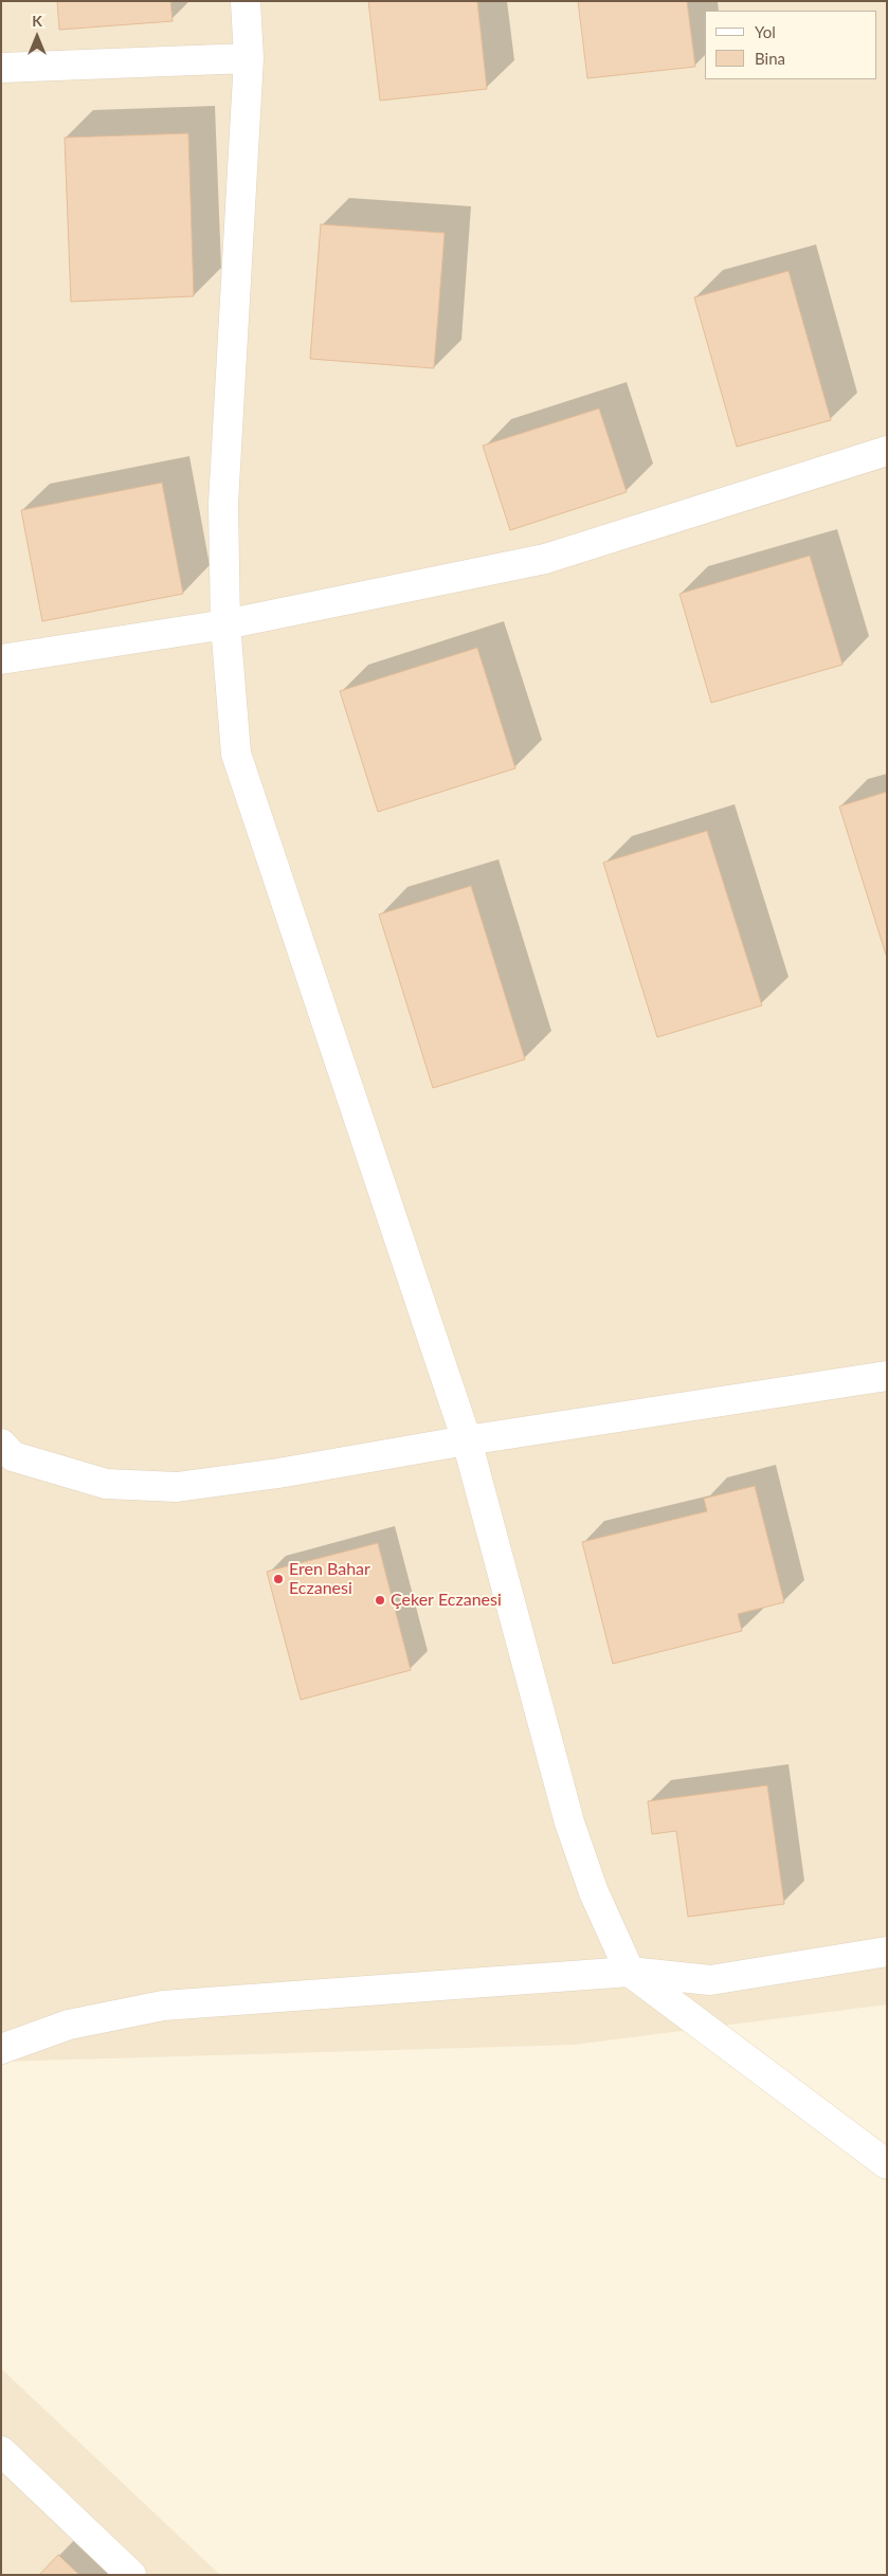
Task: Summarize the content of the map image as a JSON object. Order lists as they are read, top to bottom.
{
  "places": ["Eren Bahar Eczanesi", "Çeker Eczanesi"],
  "legend": ["Yol", "Bina"],
  "north": "top"
}
